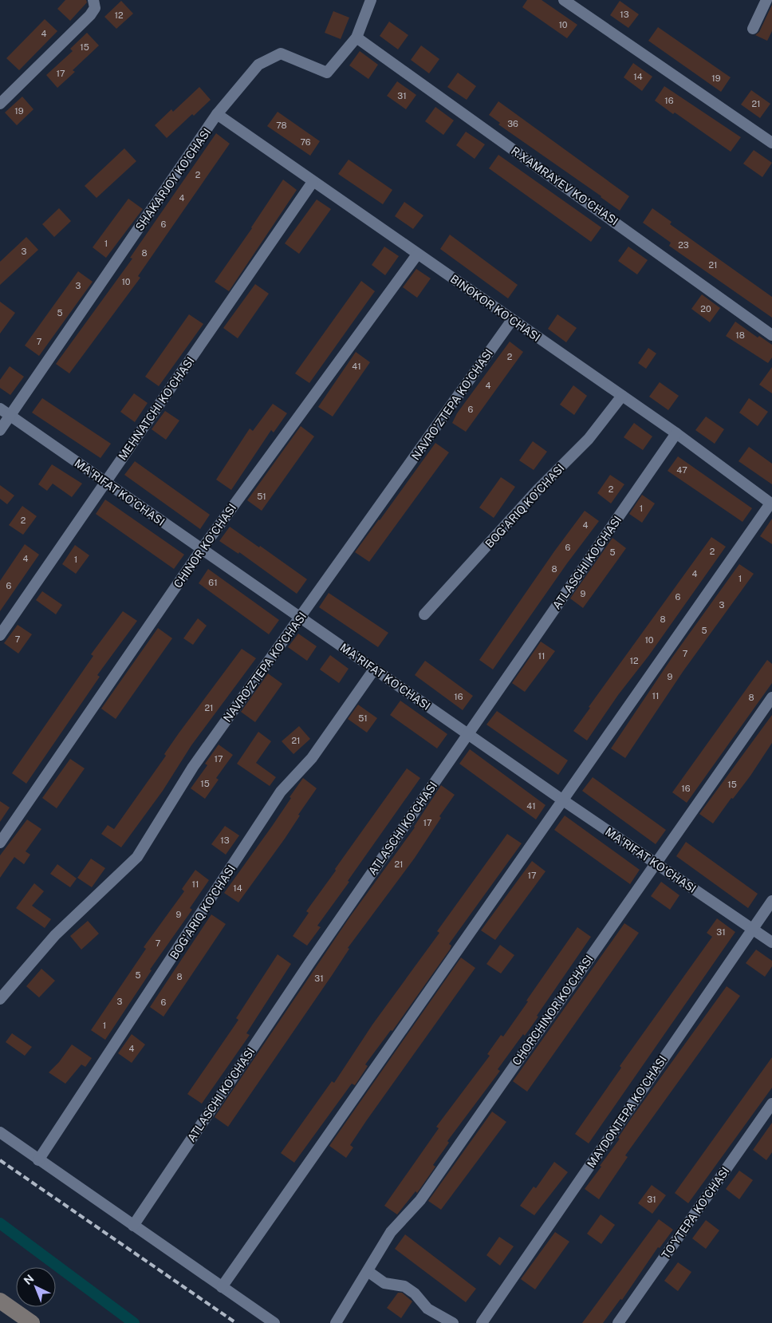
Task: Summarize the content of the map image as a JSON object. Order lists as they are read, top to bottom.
{
  "streets": {
    "street": [
      "SHAKARJOY KO'CHASI",
      "R.XAMRAYEV KO'CHASI",
      "BINOKOR KO'CHASI",
      "NAVRO'ZTEPA KO'CHASI",
      "MEHNATCHI KO'CHASI",
      "MA'RIFAT KO'CHASI",
      "BOG'ARIQ KO'CHASI",
      "CHINOR KO'CHASI",
      "ATLASCHI KO'CHASI",
      "CHORCHINOR KO'CHASI",
      "MAYDONTEPA KO'CHASI",
      "TO'YTEPA KO'CHASI"
    ]
  },
  "crossings": [
    ["SHAKARJOY KO'CHASI", "R.XAMRAYEV KO'CHASI"],
    ["SHAKARJOY KO'CHASI", "BINOKOR KO'CHASI"],
    ["SHAKARJOY KO'CHASI", "MA'RIFAT KO'CHASI"],
    ["BINOKOR KO'CHASI", "NAVRO'ZTEPA KO'CHASI"],
    ["BINOKOR KO'CHASI", "MEHNATCHI KO'CHASI"],
    ["BINOKOR KO'CHASI", "BOG'ARIQ KO'CHASI"],
    ["BINOKOR KO'CHASI", "CHINOR KO'CHASI"],
    ["BINOKOR KO'CHASI", "ATLASCHI KO'CHASI"],
    ["NAVRO'ZTEPA KO'CHASI", "MA'RIFAT KO'CHASI"],
    ["MEHNATCHI KO'CHASI", "MA'RIFAT KO'CHASI"],
    ["MA'RIFAT KO'CHASI", "BOG'ARIQ KO'CHASI"],
    ["MA'RIFAT KO'CHASI", "CHINOR KO'CHASI"],
    ["MA'RIFAT KO'CHASI", "ATLASCHI KO'CHASI"],
    ["MA'RIFAT KO'CHASI", "CHORCHINOR KO'CHASI"],
    ["MA'RIFAT KO'CHASI", "MAYDONTEPA KO'CHASI"]
  ],
  "house_numbers": [
    "13",
    "12",
    "10",
    "4",
    "15",
    "17",
    "14",
    "19",
    "31",
    "16",
    "21",
    "19",
    "36",
    "78",
    "76",
    "2",
    "4",
    "6",
    "1",
    "23",
    "3",
    "8",
    "21",
    "10",
    "3",
    "20",
    "5",
    "18",
    "7",
    "2",
    "41",
    "4",
    "6",
    "47",
    "2",
    "51",
    "1",
    "2",
    "4",
    "6",
    "2",
    "5",
    "4",
    "1",
    "8",
    "4",
    "1",
    "61",
    "6",
    "9",
    "6",
    "3",
    "8",
    "5",
    "7",
    "10",
    "7",
    "11",
    "12",
    "9",
    "11",
    "16",
    "8",
    "21",
    "51",
    "21",
    "17",
    "15",
    "15",
    "16",
    "41",
    "17",
    "13",
    "21",
    "17",
    "11",
    "14",
    "9",
    "31",
    "7",
    "5",
    "8",
    "31",
    "3",
    "6",
    "1",
    "4",
    "31"
  ],
  "north": "top left"
}
